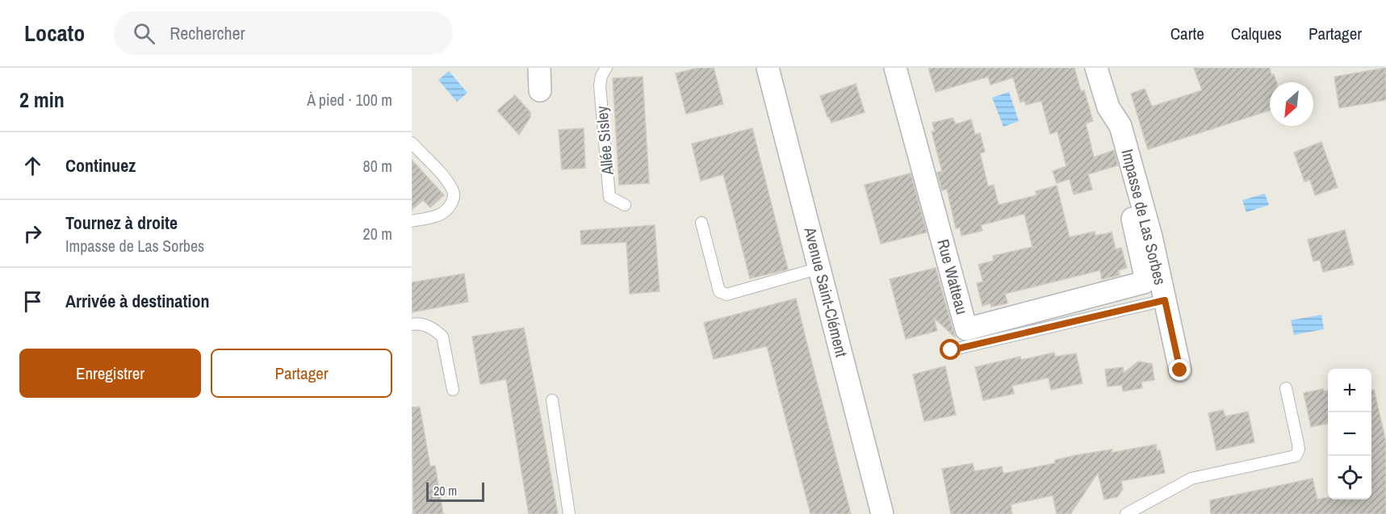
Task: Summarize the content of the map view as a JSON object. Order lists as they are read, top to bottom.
{
  "streets": {
    "street": ["Impasse de Las Sorbes", "Rue Watteau", "Avenue Saint-Clément"],
    "lane": ["Allée Sisley"]
  },
  "scale_bar": "20 m",
  "north": "bottom left",
  "page": {
    "header": "Locato",
    "search": "Rechercher",
    "nav": ["Carte", "Calques", "Partager"],
    "heading": ["2 min", "À pied · 100 m"],
    "list": [
      ["Continuez", "80 m"],
      ["Tournez à droite", "Impasse de Las Sorbes", "20 m"],
      "Arrivée à destination"
    ],
    "buttons": ["Enregistrer", "Partager"],
    "map_buttons": ["+", "−"],
    "scale": "20 m"
  }
}
